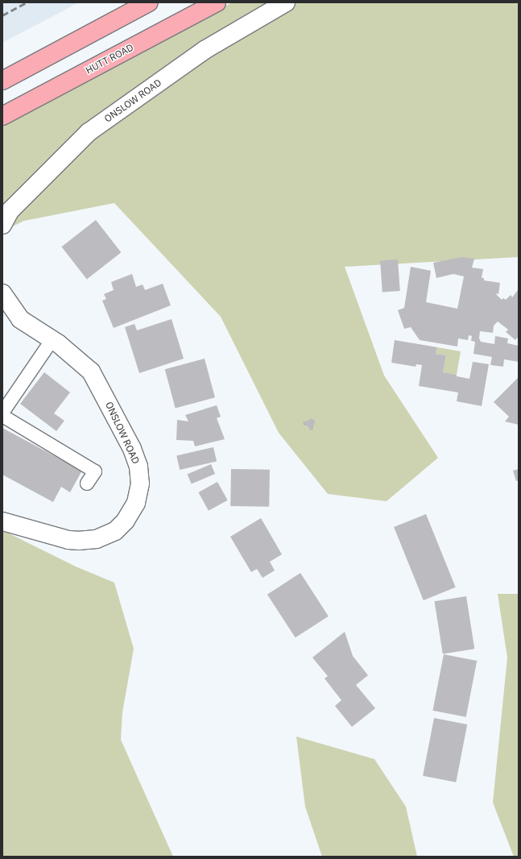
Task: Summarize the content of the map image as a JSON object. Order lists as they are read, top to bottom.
{
  "streets": {
    "main road": ["HUTT ROAD", "ONSLOW ROAD"]
  }
}
